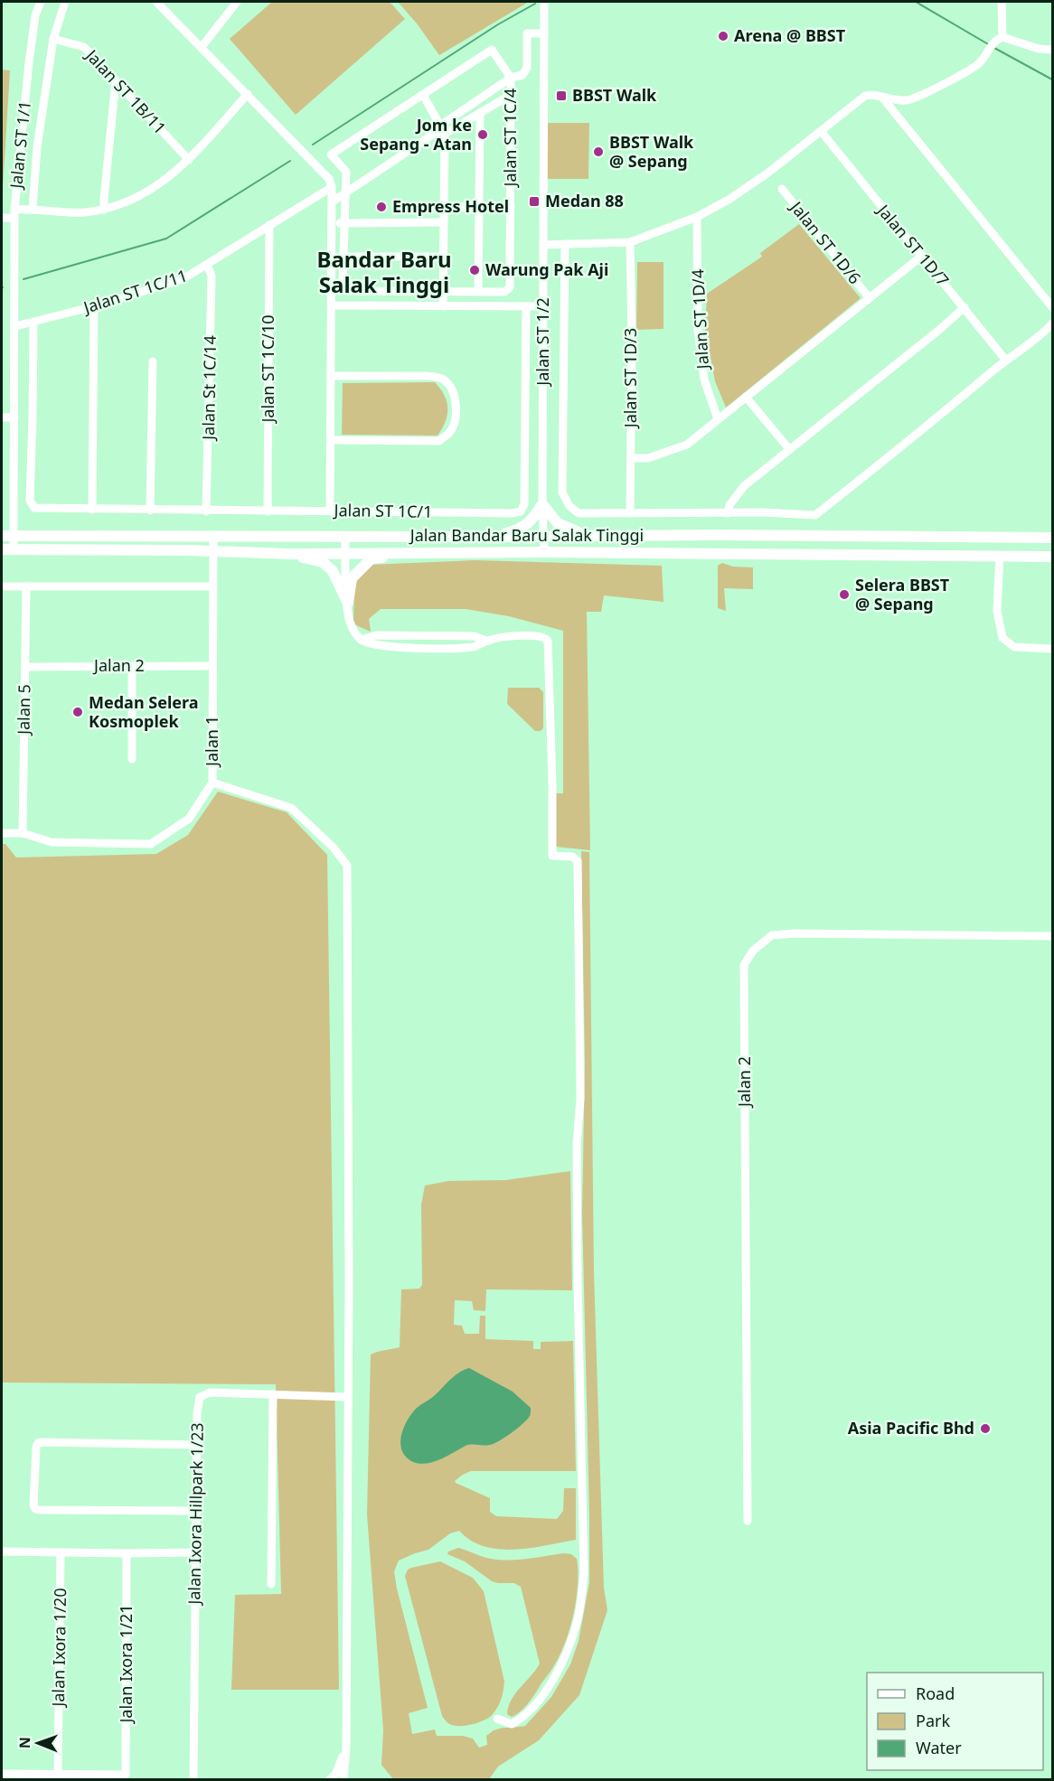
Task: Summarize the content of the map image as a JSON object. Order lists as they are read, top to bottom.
{
  "streets": {
    "main road": ["Jalan Bandar Baru Salak Tinggi"],
    "street": [
      "Jalan ST 1B/11",
      "Jalan ST 1C/4",
      "Jalan ST 1/1",
      "Jalan ST 1D/6",
      "Jalan ST 1D/7",
      "Jalan ST 1C/11",
      "Jalan ST 1D/4",
      "Jalan ST 1/2",
      "Jalan ST 1C/10",
      "Jalan ST 1D/3",
      "Jalan St 1C/14",
      "Jalan ST 1C/1",
      "Jalan 2",
      "Jalan 5",
      "Jalan 1",
      "Jalan Ixora Hillpark 1/23",
      "Jalan Ixora 1/20",
      "Jalan Ixora 1/21"
    ]
  },
  "crossings": [
    ["Jalan ST 1/1", "Jalan ST 1C/11"],
    ["Jalan ST 1/1", "Jalan Bandar Baru Salak Tinggi"],
    ["Jalan ST 1C/11", "Jalan ST 1C/10"],
    ["Jalan ST 1C/11", "Jalan St 1C/14"],
    ["Jalan ST 1C/11", "Jalan ST 1C/1"],
    ["Jalan ST 1/2", "Jalan Bandar Baru Salak Tinggi"],
    ["Jalan ST 1C/10", "Jalan ST 1C/1"],
    ["Jalan St 1C/14", "Jalan ST 1C/1"],
    ["Jalan Bandar Baru Salak Tinggi", "Jalan 1"],
    ["Jalan 2", "Jalan 5"],
    ["Jalan 2", "Jalan 1"],
    ["Jalan 5", "Jalan 1"],
    ["Jalan Ixora 1/20", "Jalan Ixora 1/21"]
  ],
  "districts": ["Bandar Baru Salak Tinggi"],
  "places": {
    "other": [
      "Arena @ BBST",
      "Jom ke Sepang - Atan",
      "BBST Walk @ Sepang",
      "Empress Hotel",
      "Warung Pak Aji",
      "Selera BBST @ Sepang",
      "Medan Selera Kosmoplek",
      "Asia Pacific Bhd"
    ],
    "transit": ["BBST Walk", "Medan 88"]
  },
  "legend": ["Road", "Park", "Water"],
  "north": "left"
}
